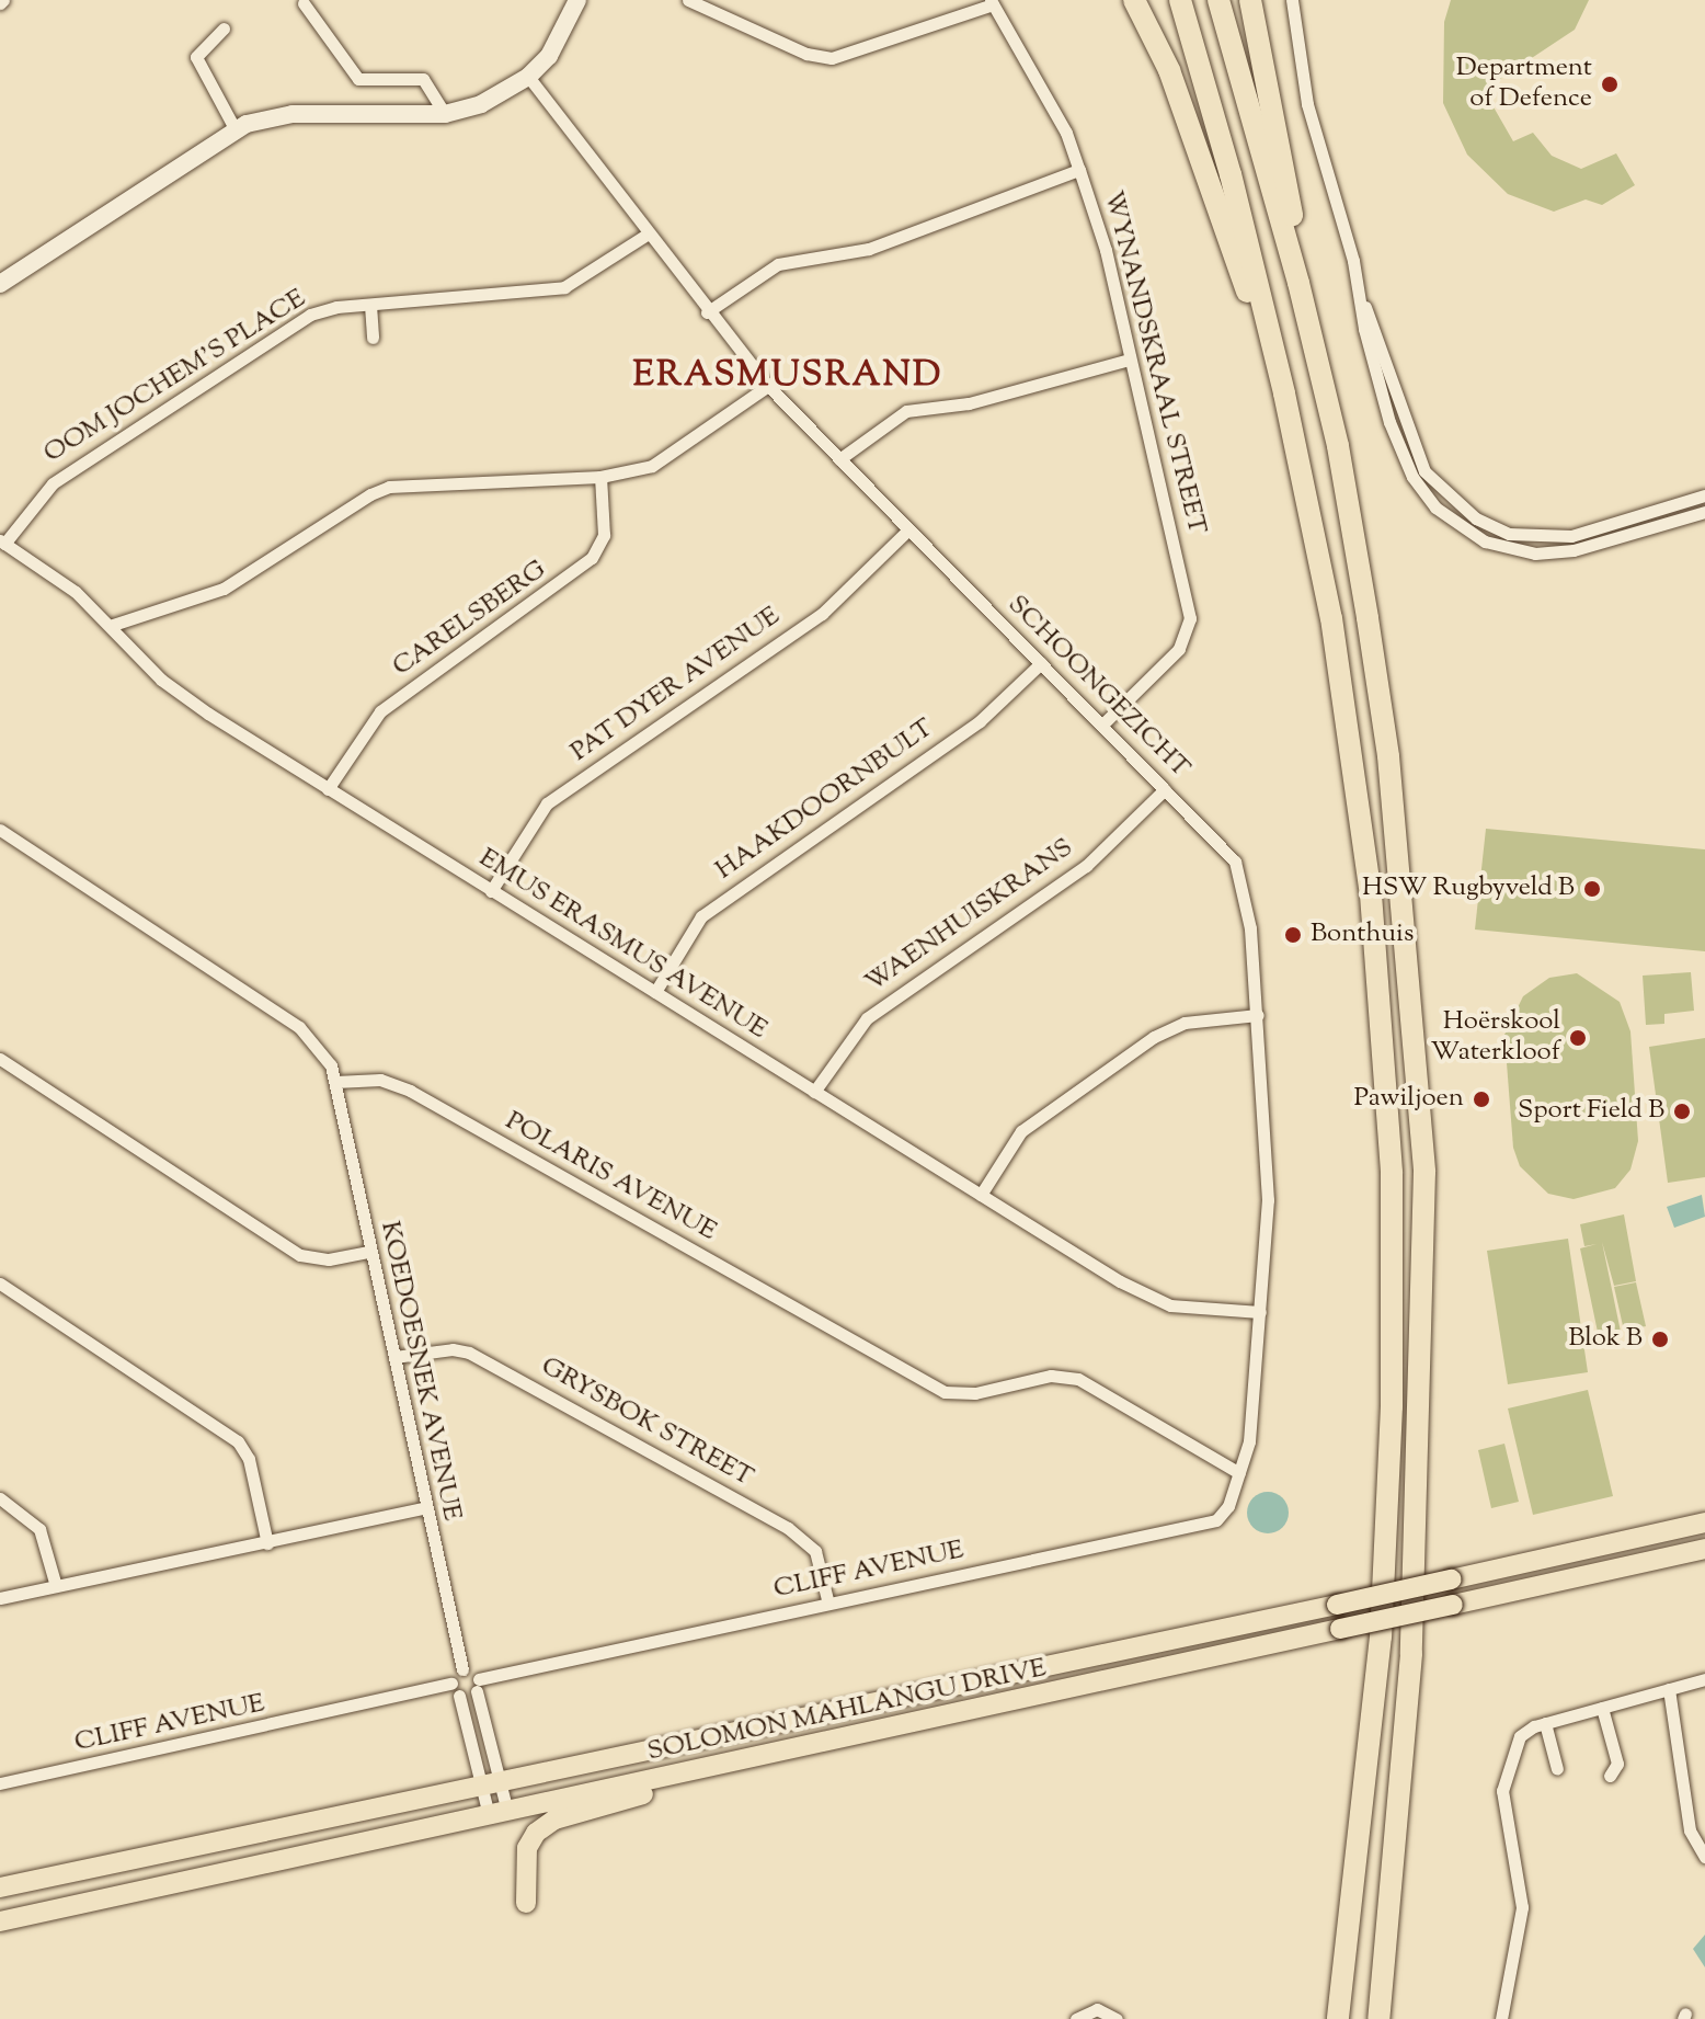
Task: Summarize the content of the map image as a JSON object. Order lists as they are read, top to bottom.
{
  "streets": {
    "main road": ["SOLOMON MAHLANGU DRIVE"],
    "street": [
      "WYNANDSKRAAL STREET",
      "OOM JOCHEM'S PLACE",
      "CARELSBERG",
      "PAT DYER AVENUE",
      "SCHOONGEZICHT",
      "HAAKDOORNBULT",
      "WAENHUISKRANS",
      "EMUS ERASMUS AVENUE",
      "POLARIS AVENUE",
      "KOEDOESNEK AVENUE",
      "GRYSBOK STREET",
      "CLIFF AVENUE"
    ]
  },
  "crossings": [
    ["WYNANDSKRAAL STREET", "SCHOONGEZICHT"],
    ["OOM JOCHEM'S PLACE", "SCHOONGEZICHT"],
    ["OOM JOCHEM'S PLACE", "EMUS ERASMUS AVENUE"],
    ["CARELSBERG", "EMUS ERASMUS AVENUE"],
    ["PAT DYER AVENUE", "SCHOONGEZICHT"],
    ["PAT DYER AVENUE", "EMUS ERASMUS AVENUE"],
    ["SCHOONGEZICHT", "HAAKDOORNBULT"],
    ["SCHOONGEZICHT", "WAENHUISKRANS"],
    ["SCHOONGEZICHT", "EMUS ERASMUS AVENUE"],
    ["SCHOONGEZICHT", "POLARIS AVENUE"],
    ["SCHOONGEZICHT", "CLIFF AVENUE"],
    ["HAAKDOORNBULT", "EMUS ERASMUS AVENUE"],
    ["WAENHUISKRANS", "EMUS ERASMUS AVENUE"],
    ["POLARIS AVENUE", "KOEDOESNEK AVENUE"],
    ["POLARIS AVENUE", "CLIFF AVENUE"],
    ["KOEDOESNEK AVENUE", "GRYSBOK STREET"],
    ["GRYSBOK STREET", "CLIFF AVENUE"]
  ],
  "districts": ["ERASMUSRAND"],
  "places": [
    "Department of Defence",
    "HSW Rugbyveld B",
    "Bonthuis",
    "Hoërskool Waterkloof",
    "Pawiljoen",
    "Sport Field B",
    "Blok B"
  ]
}
